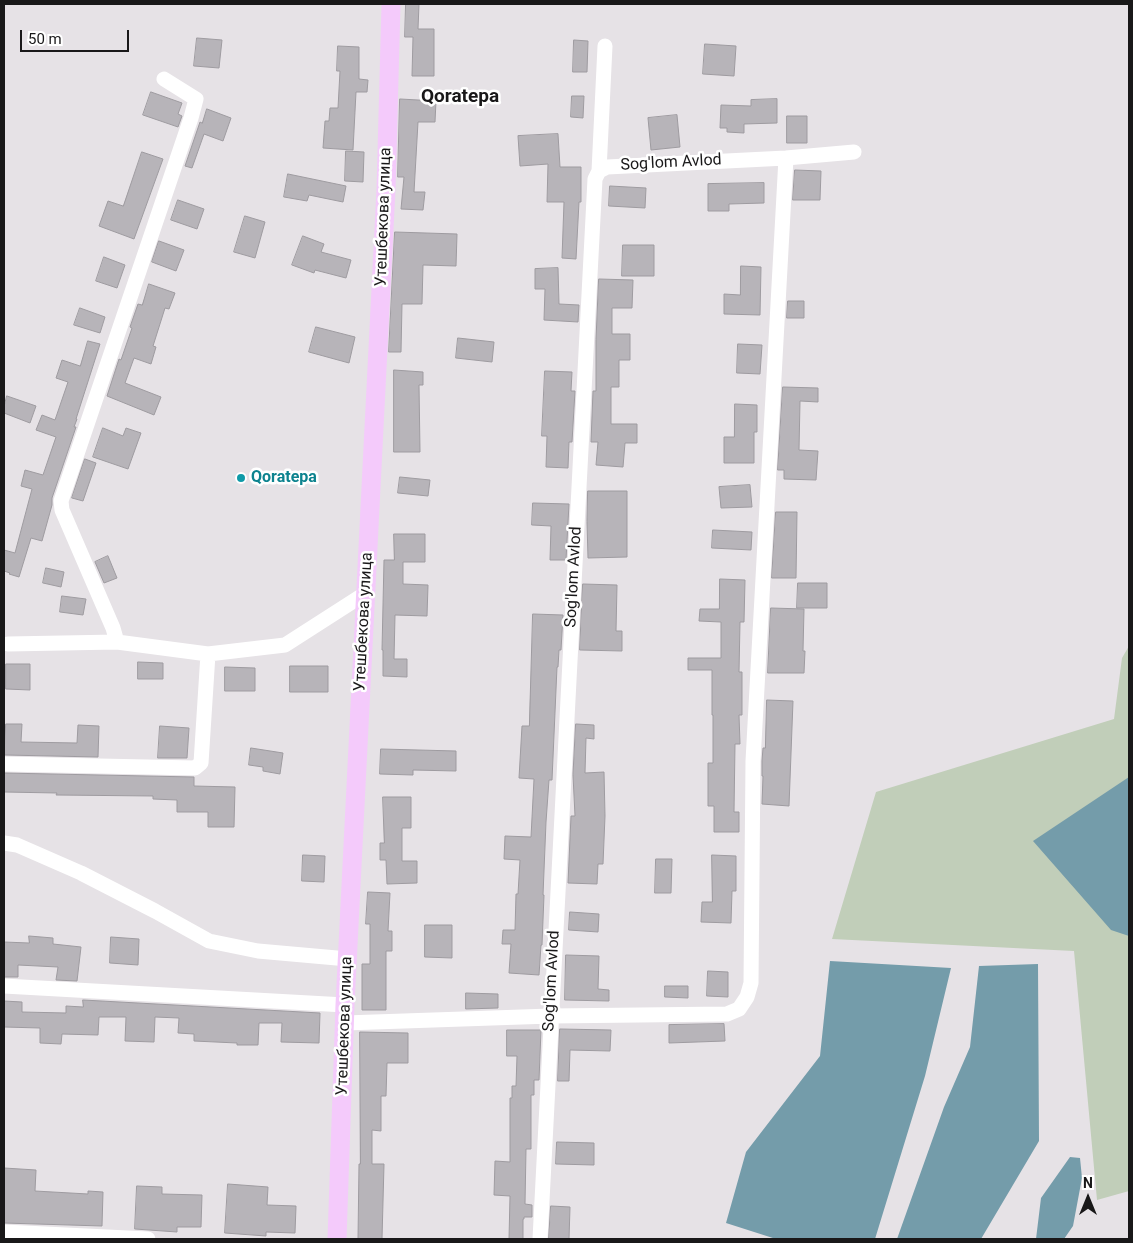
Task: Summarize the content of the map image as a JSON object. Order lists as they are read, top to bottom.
{
  "streets": {
    "main road": ["Утешбекова улица"],
    "street": ["Sog'lom Avlod"]
  },
  "districts": ["Qoratepa"],
  "places": ["Qoratepa"],
  "scale_bar": "50 m",
  "north": "top"
}
